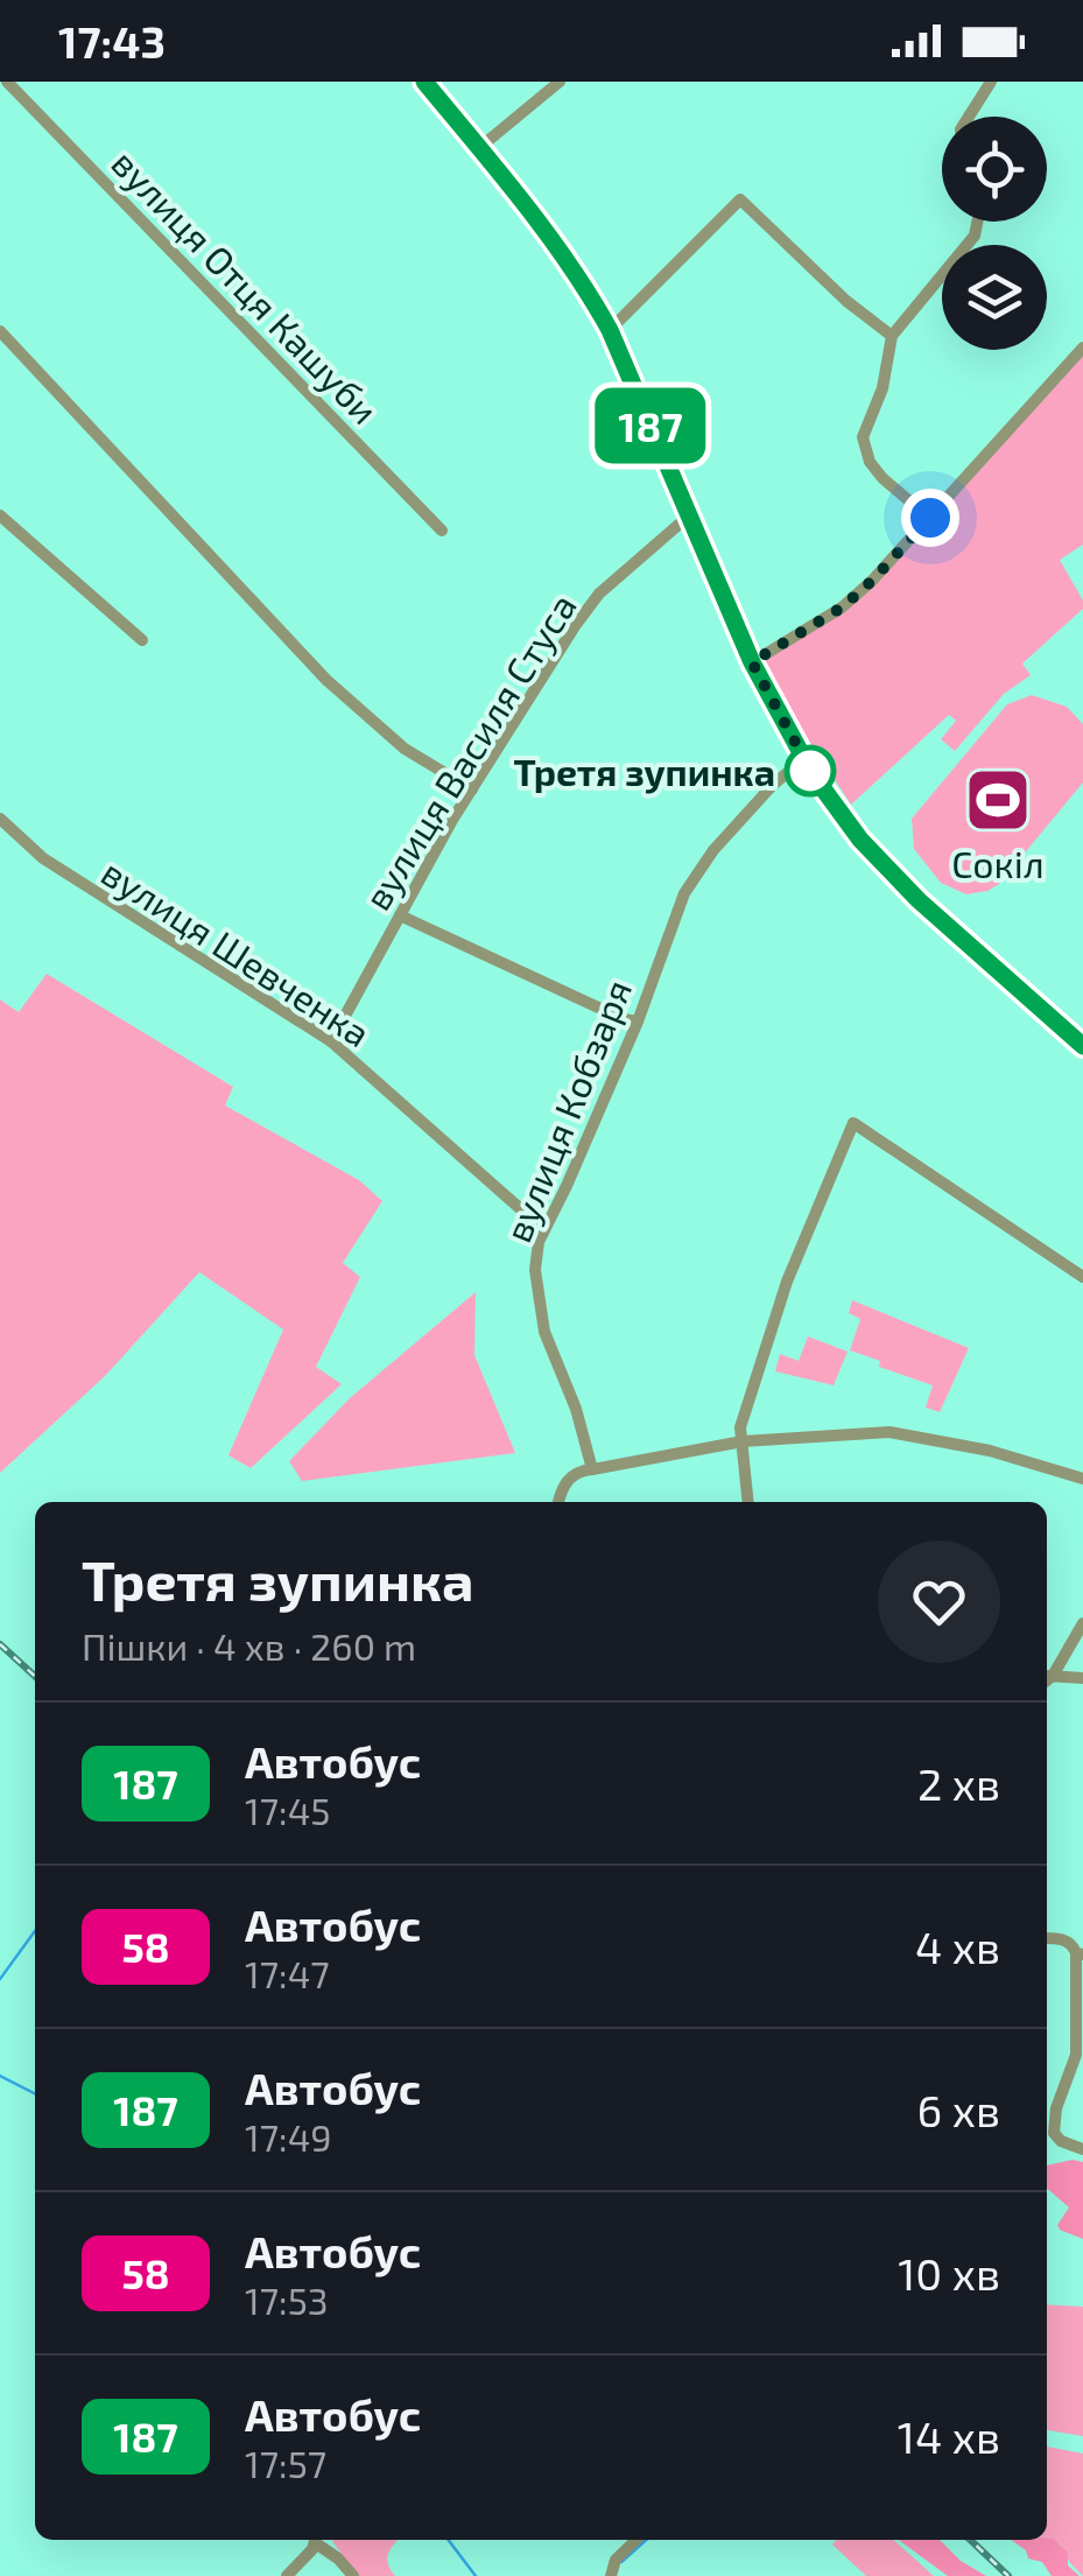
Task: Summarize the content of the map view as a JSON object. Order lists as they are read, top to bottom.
{
  "streets": {
    "street": [
      "вулиця Отця Кашуби",
      "вулиця Василя Стуса",
      "вулиця Шевченка",
      "вулиця Кобзаря"
    ]
  },
  "crossings": [
    ["вулиця Василя Стуса", "вулиця Шевченка"],
    ["вулиця Шевченка", "вулиця Кобзаря"]
  ],
  "places": {
    "other": ["Третя зупинка"],
    "sports": ["Сокіл"]
  },
  "lines": ["bus line 187"],
  "page": {
    "status": "17:43",
    "on_map": "187",
    "heading": ["Третя зупинка", "Пішки · 4 хв · 260 m"],
    "list": [
      {
        "mark": "187",
        "name": "Автобус",
        "note": "17:45",
        "value": "2 хв"
      },
      {
        "mark": "58",
        "name": "Автобус",
        "note": "17:47",
        "value": "4 хв"
      },
      {
        "mark": "187",
        "name": "Автобус",
        "note": "17:49",
        "value": "6 хв"
      },
      {
        "mark": "58",
        "name": "Автобус",
        "note": "17:53",
        "value": "10 хв"
      },
      {
        "mark": "187",
        "name": "Автобус",
        "note": "17:57",
        "value": "14 хв"
      }
    ]
  }
}
